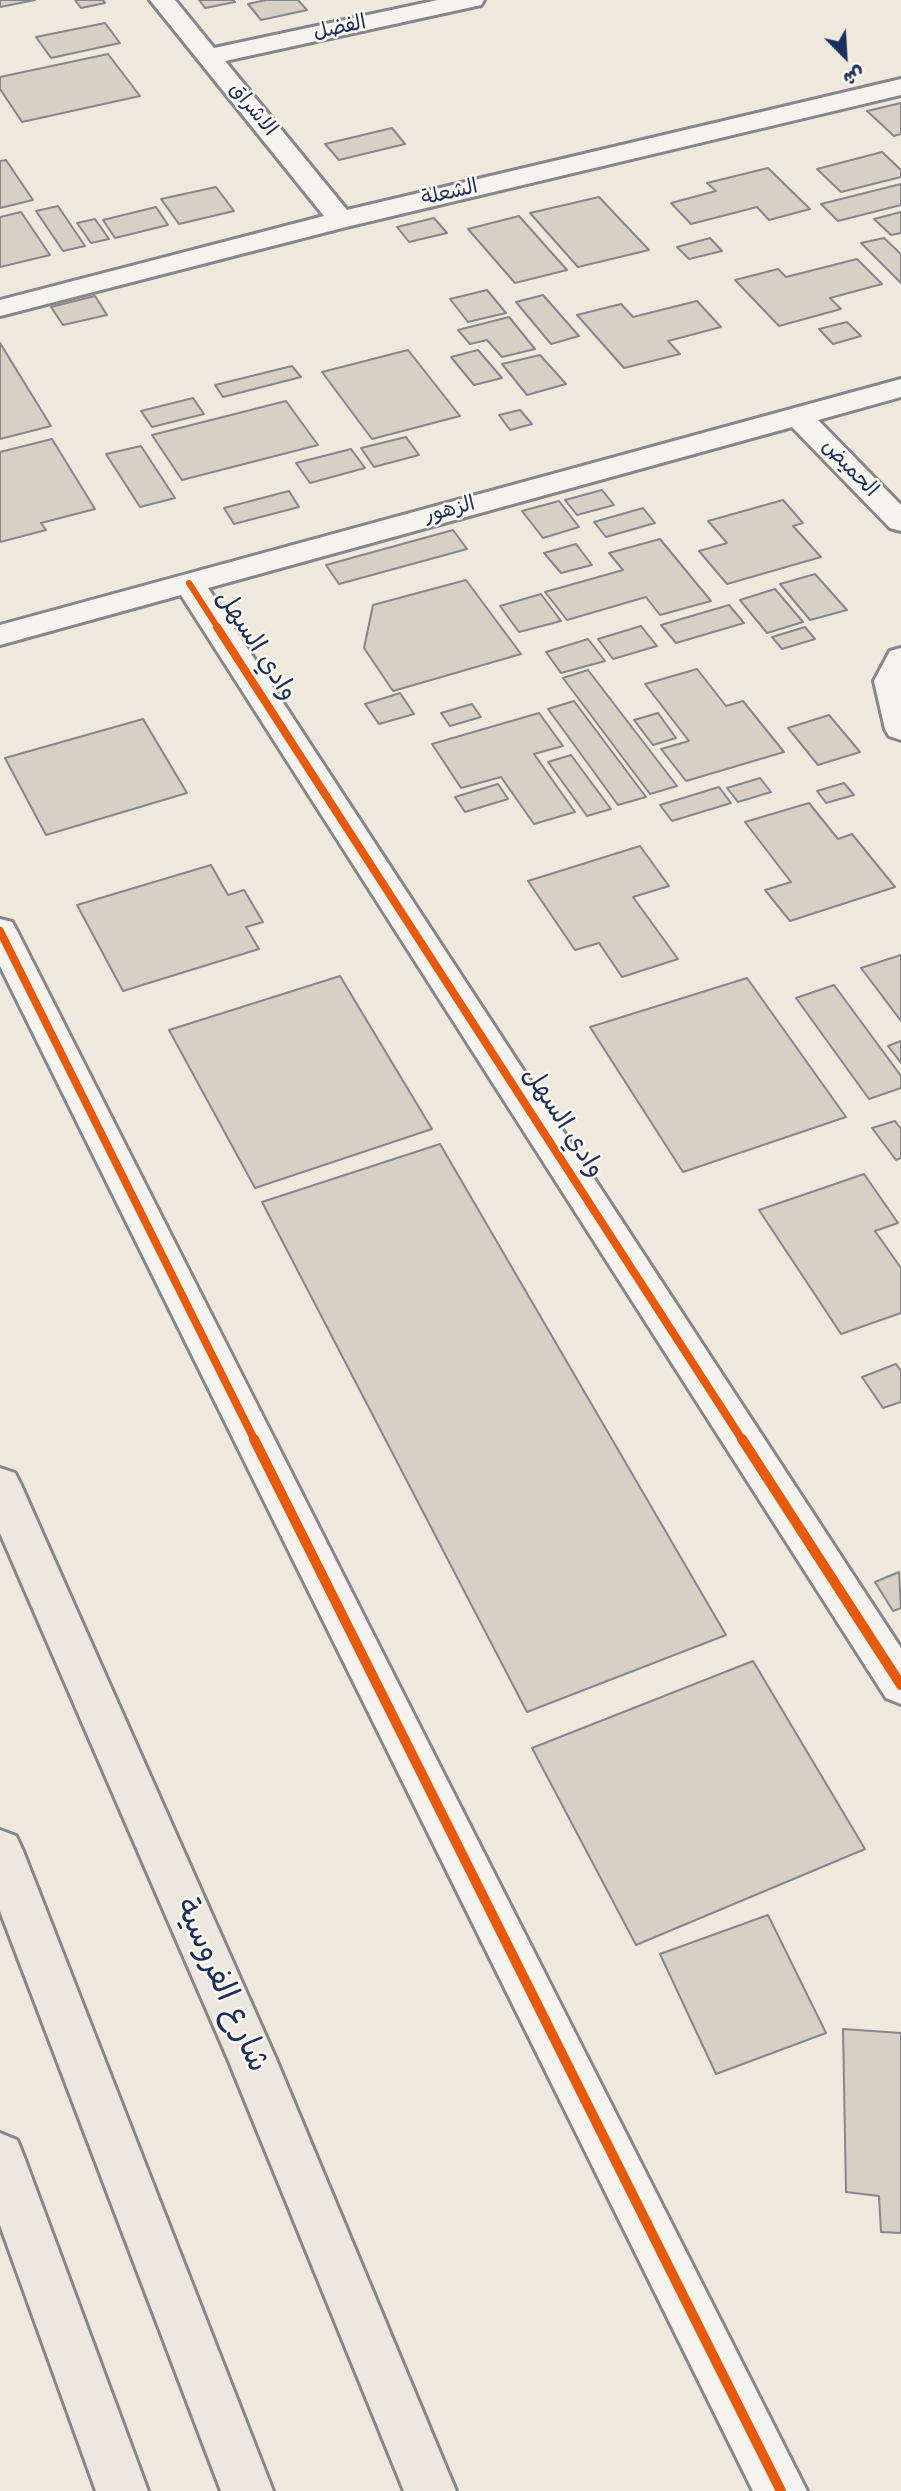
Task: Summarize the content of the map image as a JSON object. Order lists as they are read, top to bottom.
{
  "streets": {
    "highway": ["شارع الفروسية"],
    "street": [
      "الفضل",
      "الاشراق",
      "الشعلة",
      "الحميض",
      "الزهور",
      "وادي السهل"
    ]
  },
  "crossings": [
    ["الفضل", "الاشراق"],
    ["الاشراق", "الشعلة"],
    ["الحميض", "الزهور"],
    ["الزهور", "وادي السهل"]
  ],
  "north": "bottom right"
}
